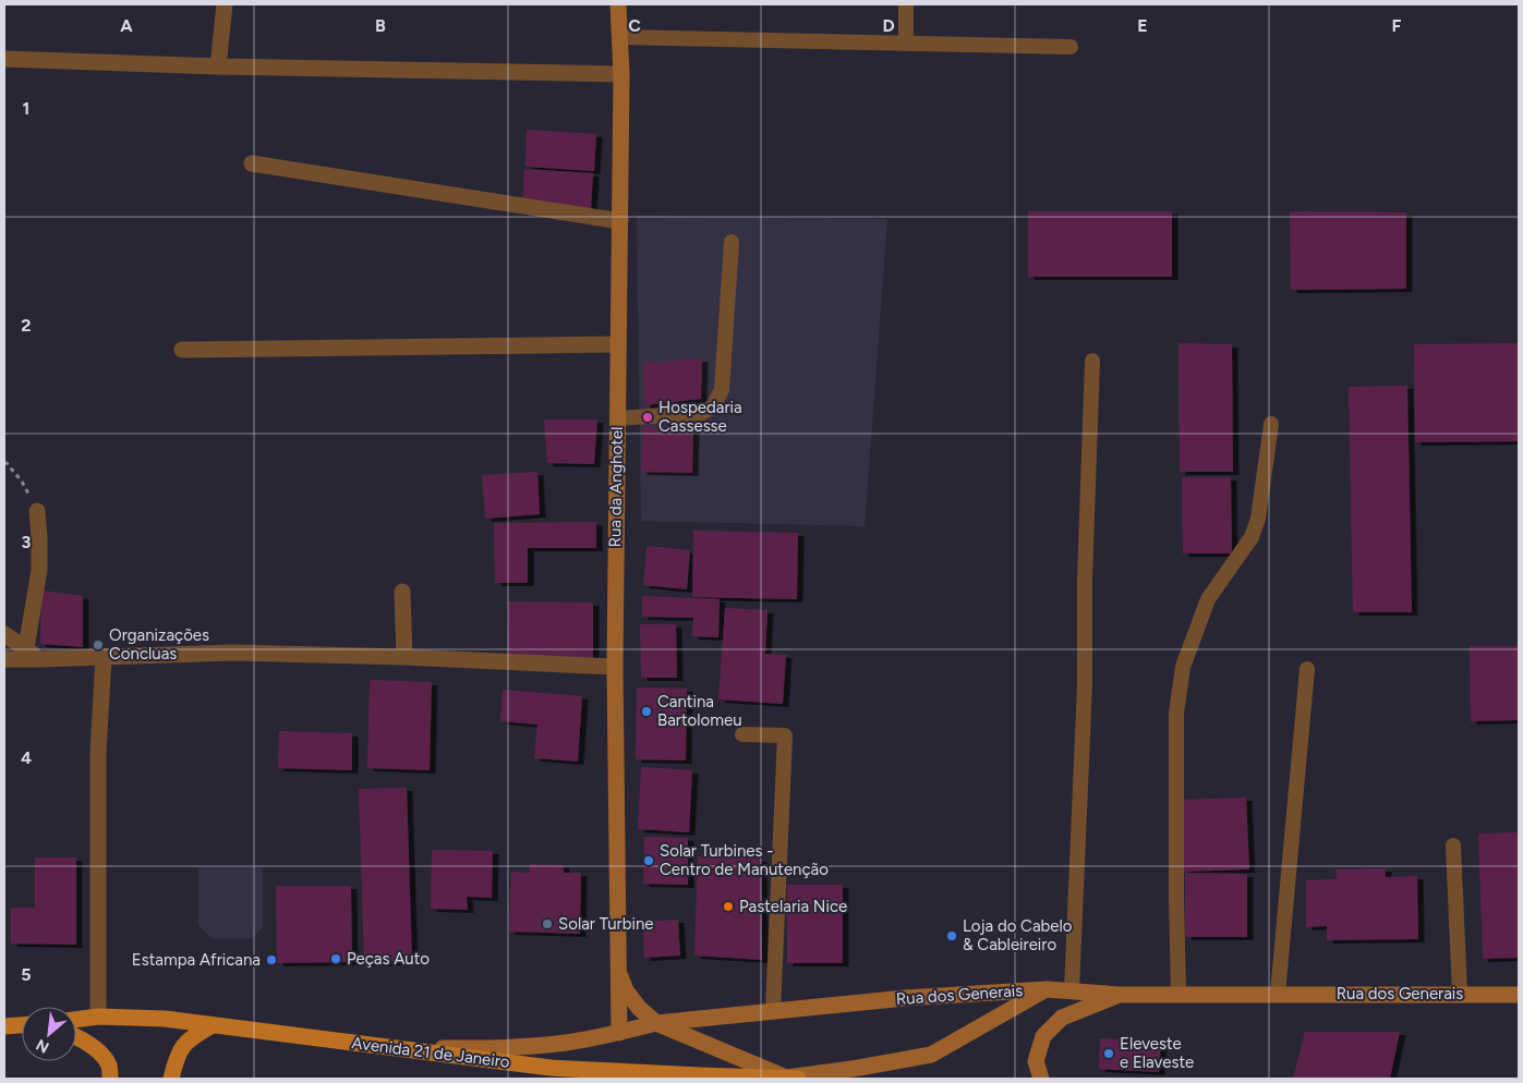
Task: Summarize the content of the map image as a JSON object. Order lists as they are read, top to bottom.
{
  "streets": {
    "main road": ["Avenida 21 de Janeiro"],
    "street": ["Rua da Anghotel", "Rua dos Generais"]
  },
  "crossings": [
    ["Rua da Anghotel", "Rua dos Generais"],
    ["Rua da Anghotel", "Avenida 21 de Janeiro"],
    ["Rua dos Generais", "Avenida 21 de Janeiro"]
  ],
  "places": [
    "Hospedaria Cassesse",
    "Organizações Concluas",
    "Cantina Bartolomeu",
    "Solar Turbines - Centro de Manutenção",
    "Pastelaria Nice",
    "Solar Turbine",
    "Loja do Cabelo & Cableireiro",
    "Peças Auto",
    "Estampa Africana",
    "Eleveste e Elaveste"
  ],
  "north": "bottom left",
  "grid": {
    "columns": [
      "A",
      "B",
      "C",
      "D",
      "E",
      "F"
    ],
    "rows": [
      "1",
      "2",
      "3",
      "4",
      "5"
    ]
  }
}
